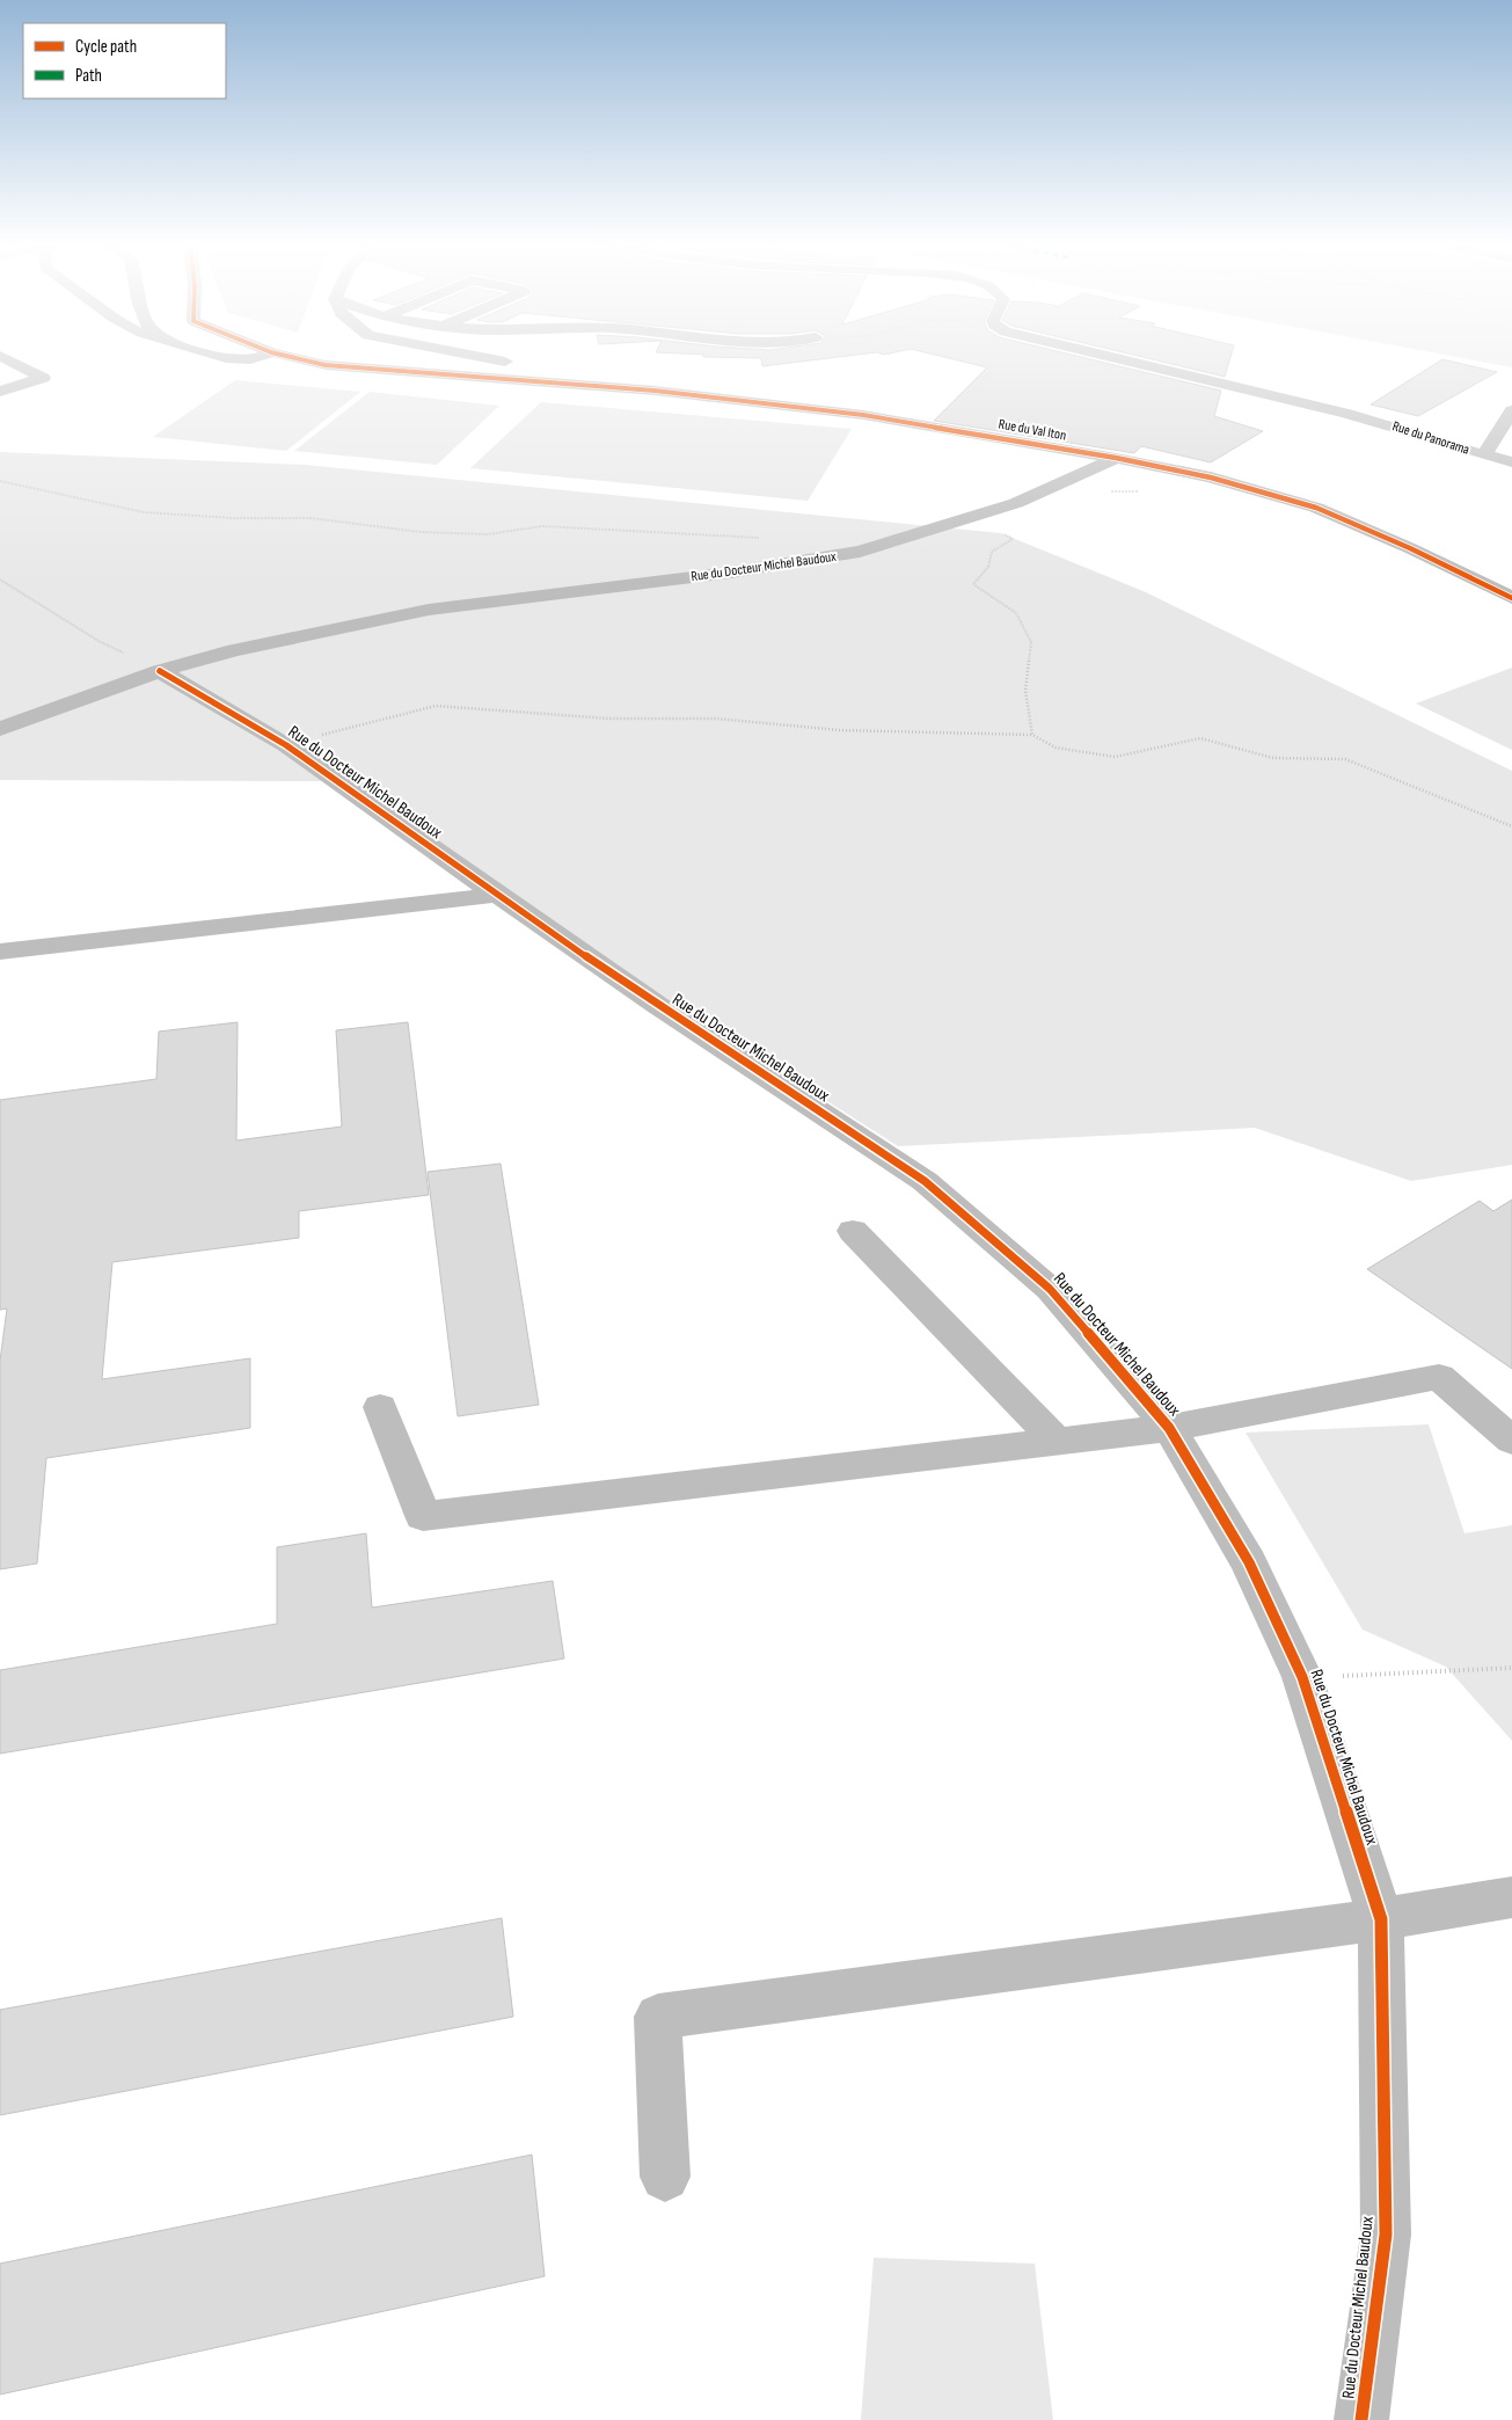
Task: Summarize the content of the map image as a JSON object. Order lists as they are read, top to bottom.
{
  "streets": {
    "street": ["Rue du Val Iton", "Rue du Panorama", "Rue du Docteur Michel Baudoux"]
  },
  "crossings": [
    ["Rue du Val Iton", "Rue du Docteur Michel Baudoux"]
  ],
  "legend": ["Cycle path", "Path"]
}
